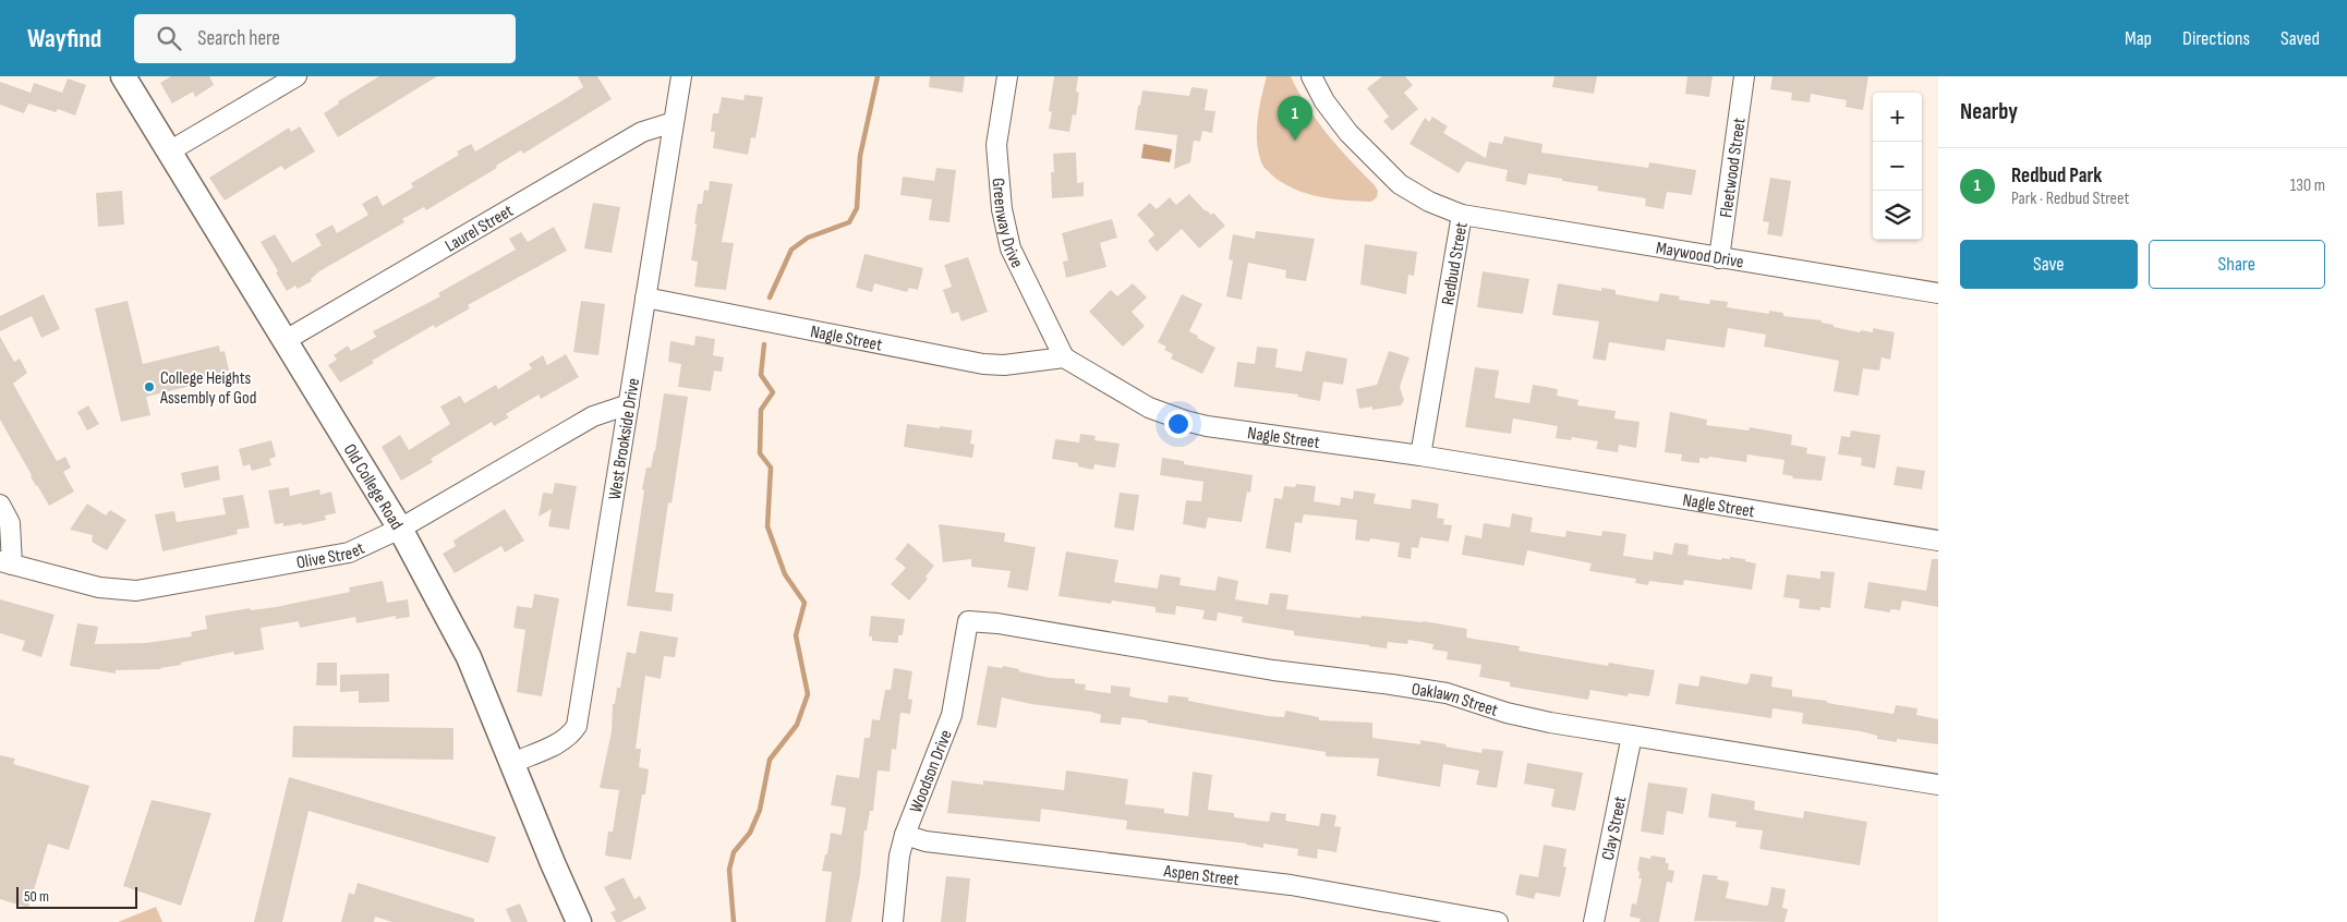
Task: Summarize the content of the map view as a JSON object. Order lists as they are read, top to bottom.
{
  "streets": {
    "street": [
      "Fleetwood Street",
      "Greenway Drive",
      "Laurel Street",
      "Maywood Drive",
      "Redbud Street",
      "Nagle Street",
      "West Brookside Drive",
      "Old College Road",
      "Olive Street",
      "Oaklawn Street",
      "Woodson Drive",
      "Clay Street",
      "Aspen Street"
    ]
  },
  "crossings": [
    ["Fleetwood Street", "Maywood Drive"],
    ["Greenway Drive", "Nagle Street"],
    ["Laurel Street", "West Brookside Drive"],
    ["Laurel Street", "Old College Road"],
    ["Maywood Drive", "Redbud Street"],
    ["Redbud Street", "Nagle Street"],
    ["Nagle Street", "West Brookside Drive"],
    ["West Brookside Drive", "Old College Road"],
    ["West Brookside Drive", "Olive Street"],
    ["Old College Road", "Olive Street"],
    ["Oaklawn Street", "Woodson Drive"],
    ["Oaklawn Street", "Clay Street"],
    ["Woodson Drive", "Aspen Street"]
  ],
  "places": ["College Heights Assembly of God"],
  "scale_bar": "50 m",
  "page": {
    "header": "Wayfind",
    "search": "Search here",
    "nav": ["Map", "Directions", "Saved"],
    "heading": "Nearby",
    "map_buttons": ["+", "−"],
    "pins": "1",
    "list": [
      {
        "mark": "1",
        "name": "Redbud Park",
        "note": "Park · Redbud Street",
        "value": "130 m"
      }
    ],
    "buttons": ["Save", "Share"],
    "scale": "50 m"
  }
}
